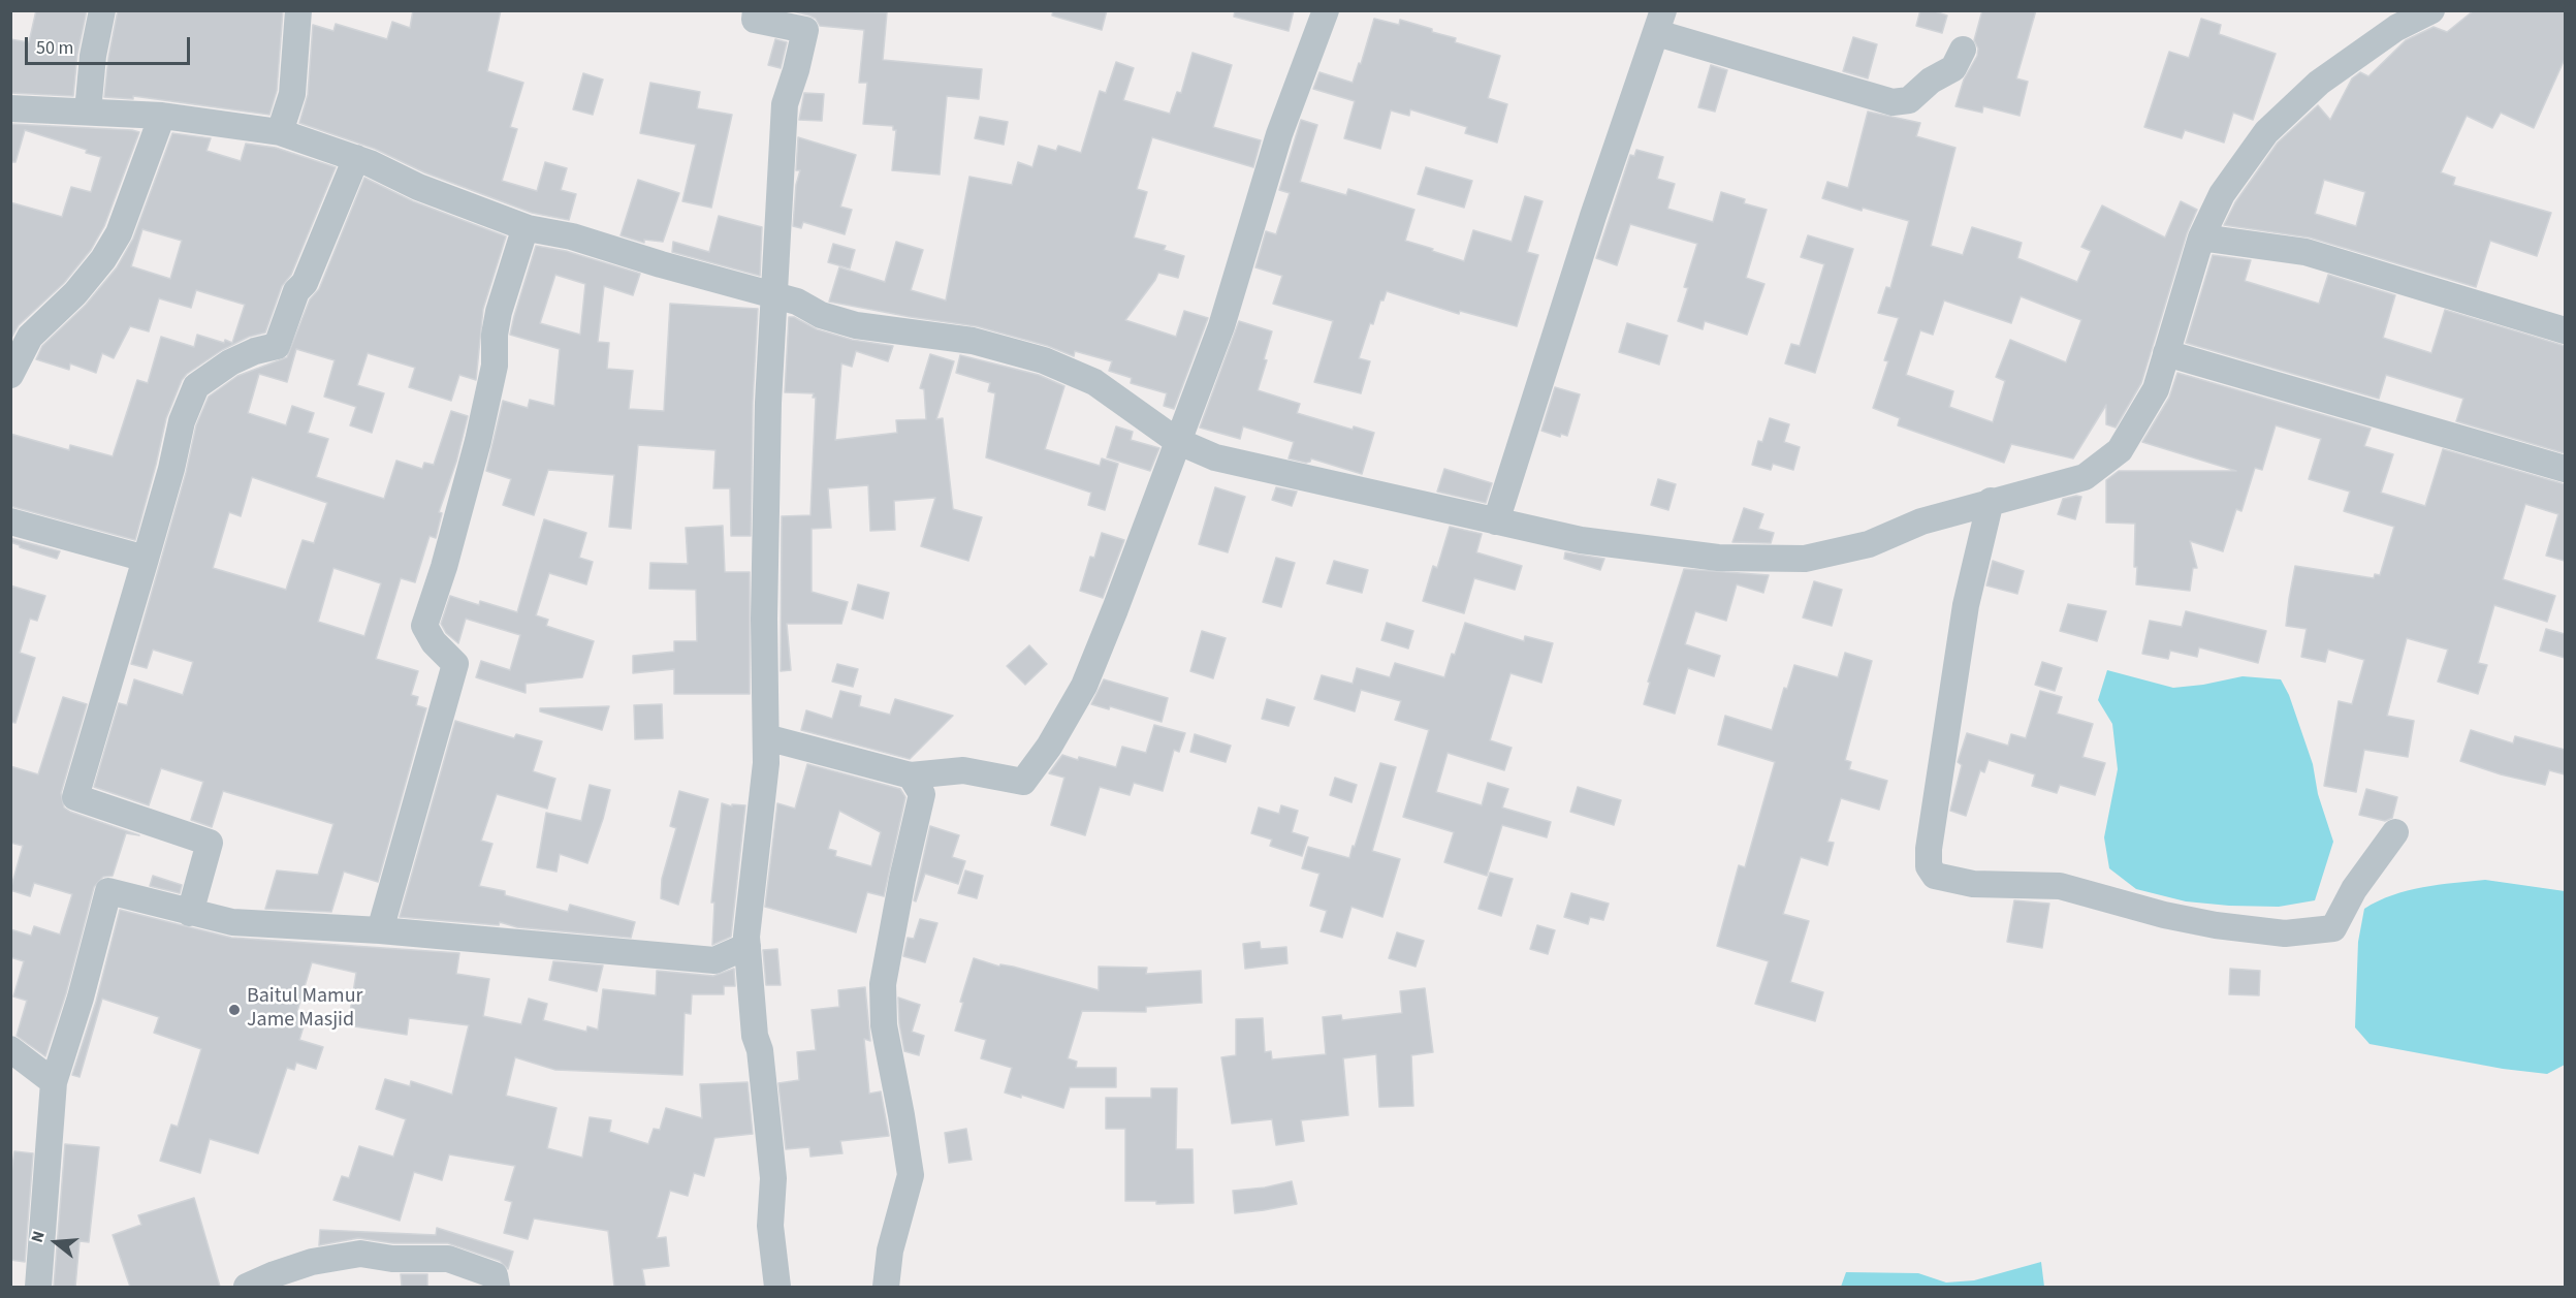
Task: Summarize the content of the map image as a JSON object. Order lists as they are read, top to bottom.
{
  "places": ["Baitul Mamur Jame Masjid"],
  "scale_bar": "50 m",
  "north": "left"
}
